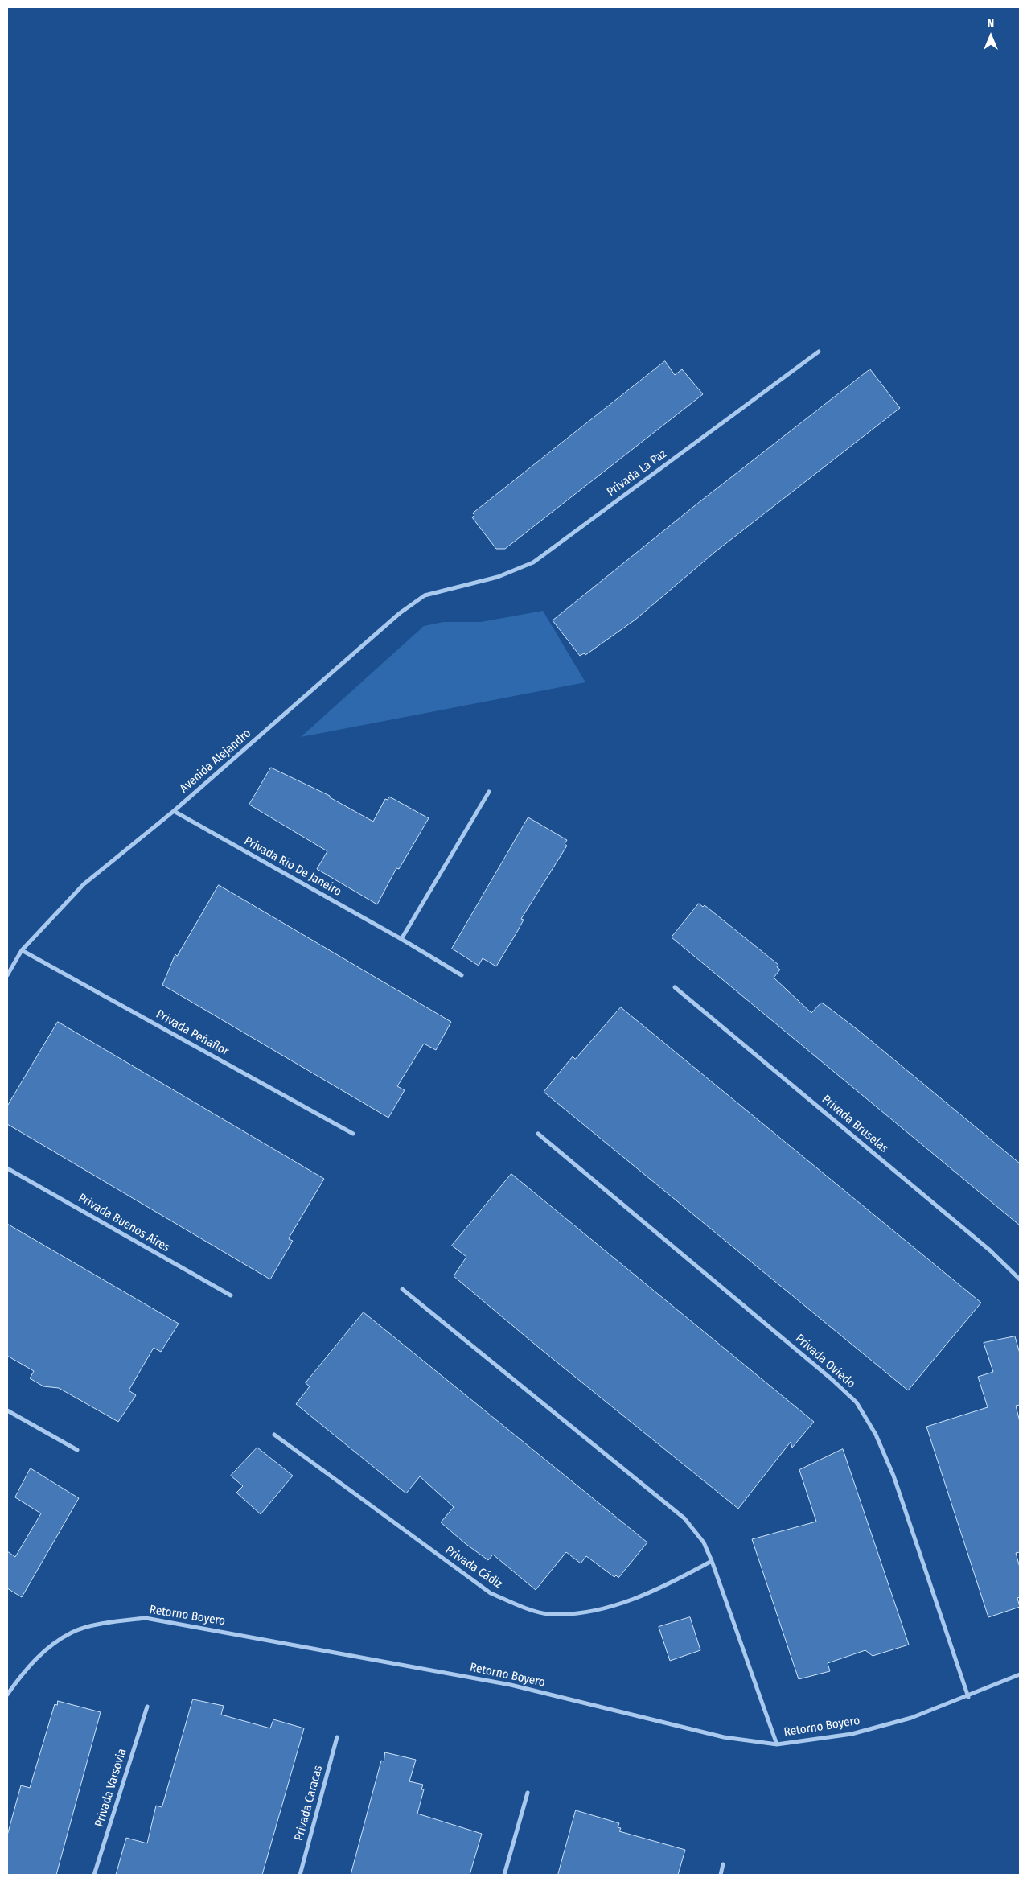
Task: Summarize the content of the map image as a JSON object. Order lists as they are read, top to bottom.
{
  "streets": {
    "street": [
      "Privada La Paz",
      "Avenida Alejandro",
      "Privada Río De Janeiro",
      "Privada Peñaflor",
      "Privada Bruselas",
      "Privada Buenos Aires",
      "Privada Oviedo",
      "Privada Cádiz",
      "Retorno Boyero",
      "Privada Varsovia",
      "Privada Caracas"
    ]
  },
  "crossings": [
    ["Privada La Paz", "Avenida Alejandro"],
    ["Avenida Alejandro", "Privada Río De Janeiro"],
    ["Avenida Alejandro", "Privada Peñaflor"],
    ["Privada Oviedo", "Retorno Boyero"]
  ],
  "north": "top"
}
